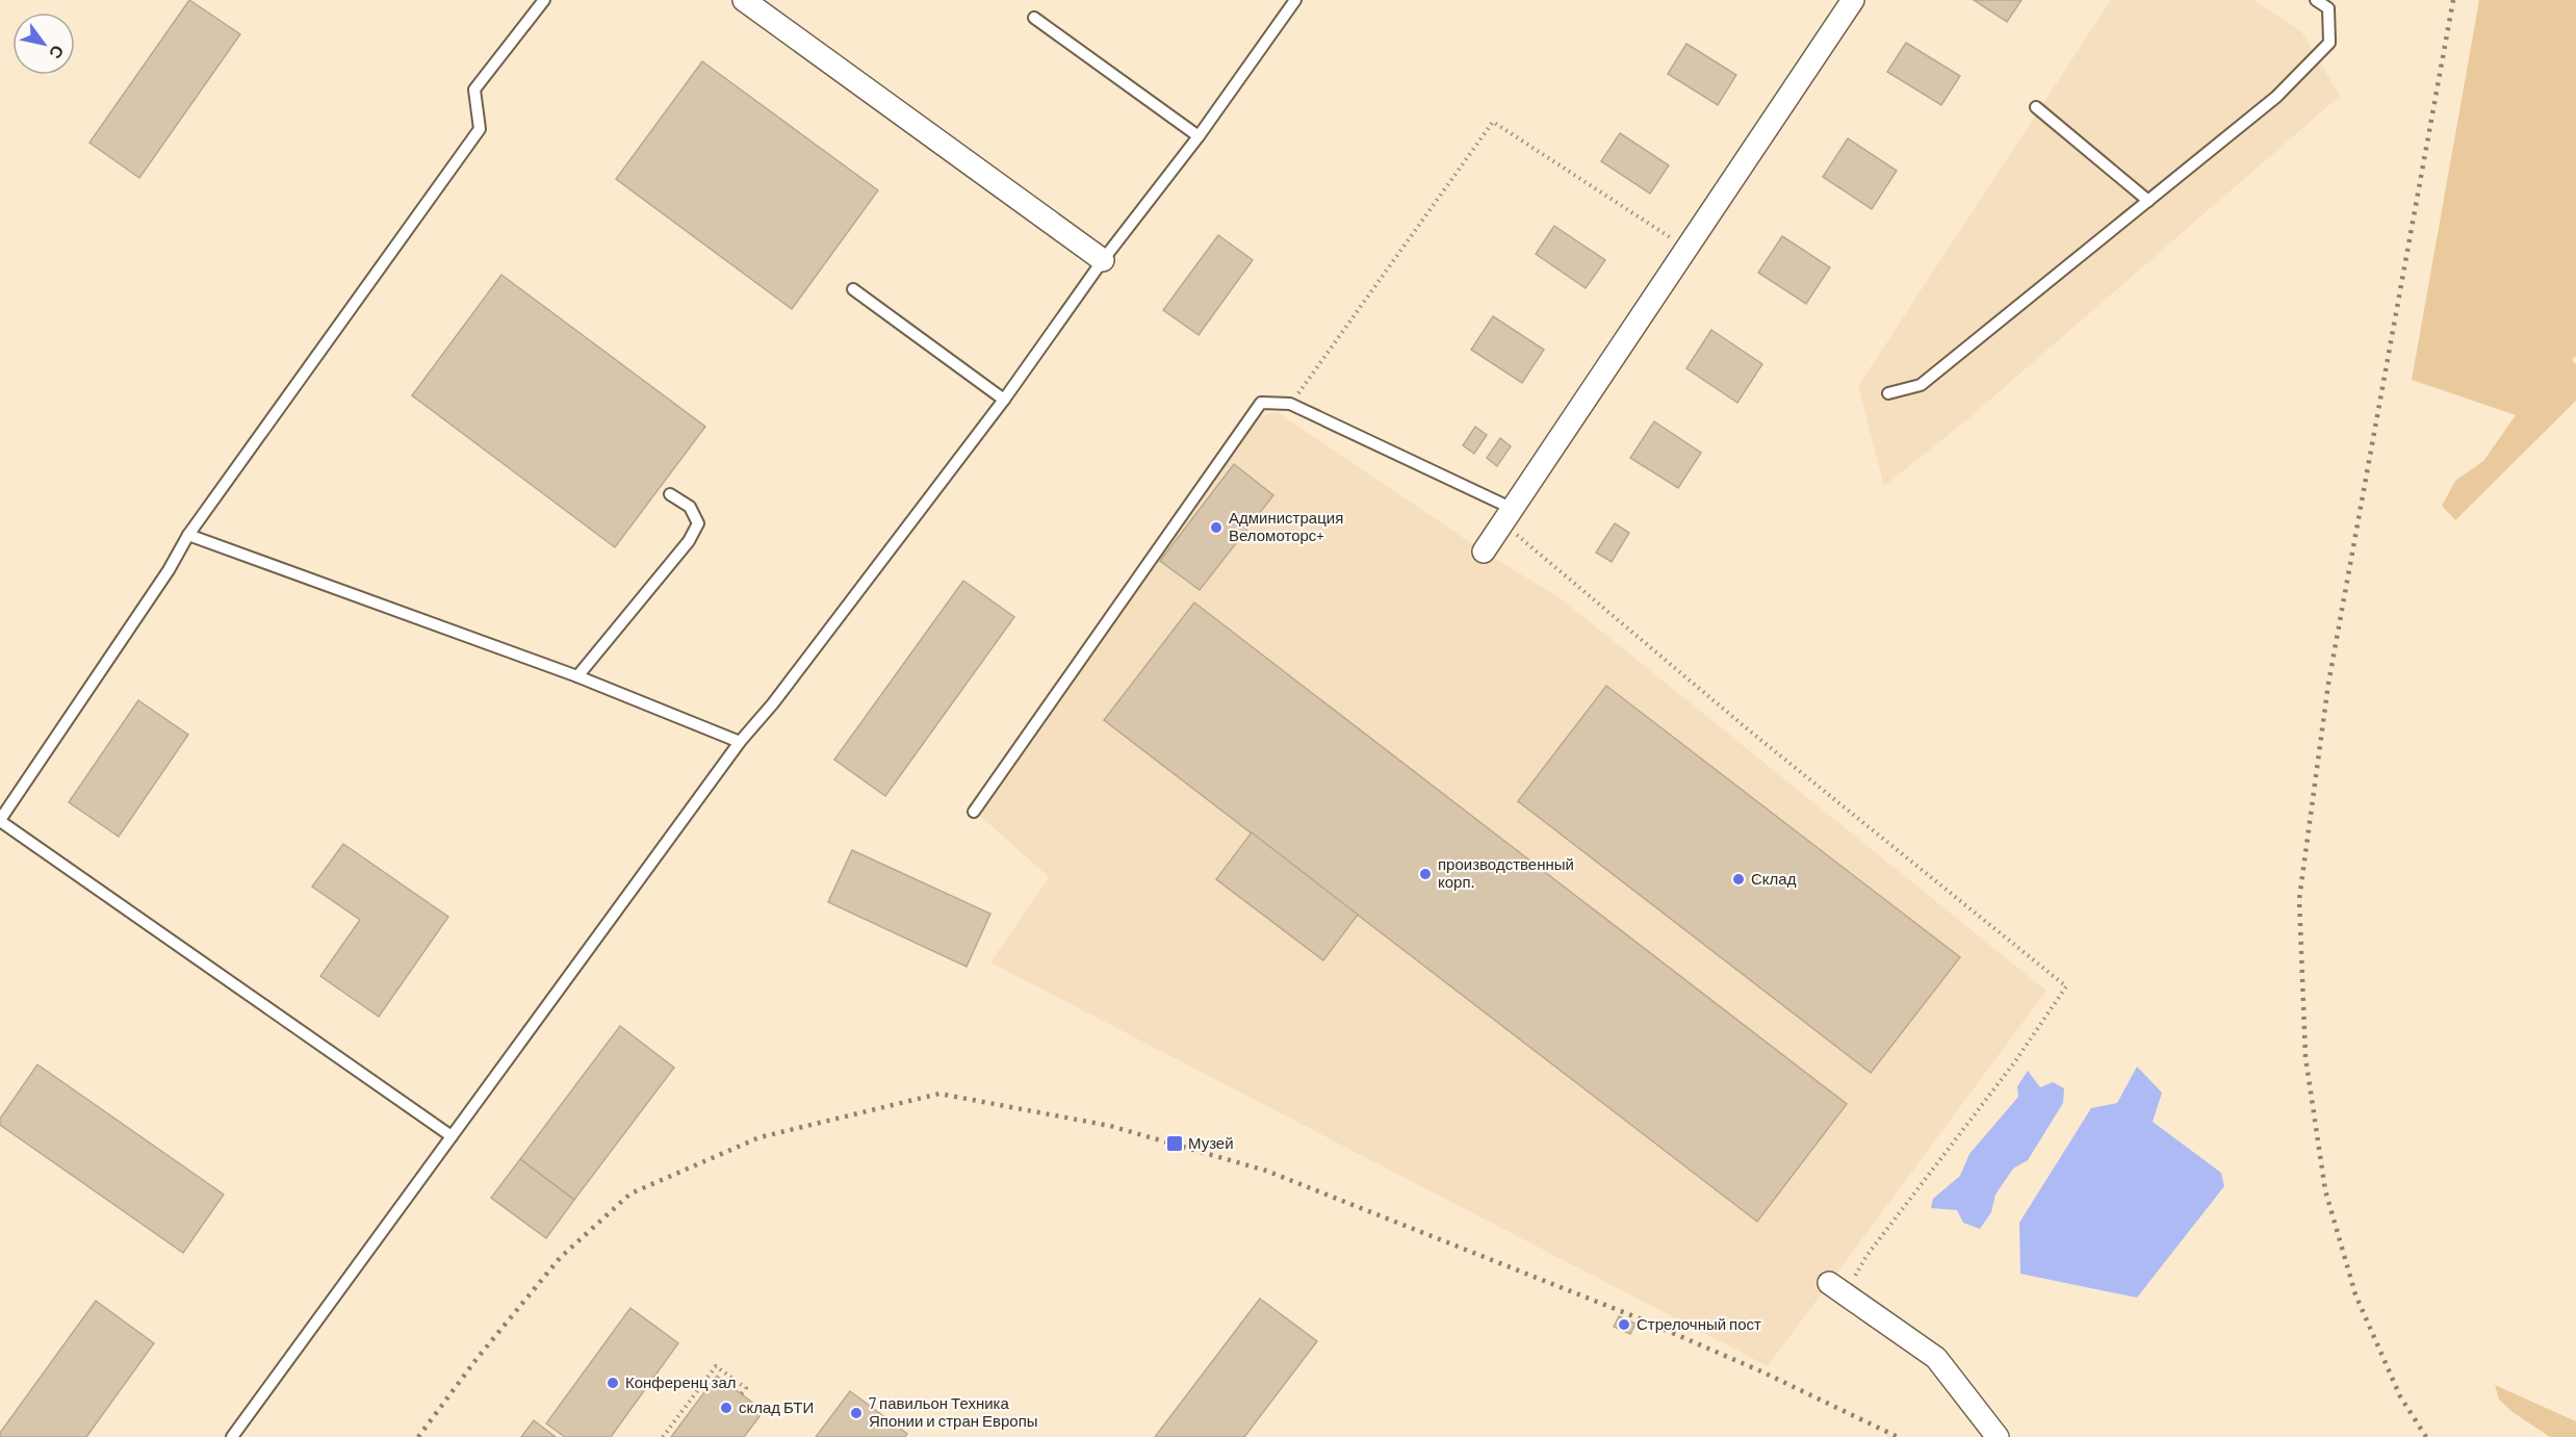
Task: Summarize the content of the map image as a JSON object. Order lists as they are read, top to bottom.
{
  "places": {
    "other": [
      "Администрация Веломоторс+",
      "производственный корп.",
      "Склад",
      "Стрелочный пост",
      "Конференц зал",
      "склад БТИ",
      "7 павильон Техника Японии и стран Европы"
    ],
    "transit": ["Музей"]
  },
  "north": "bottom right"
}
